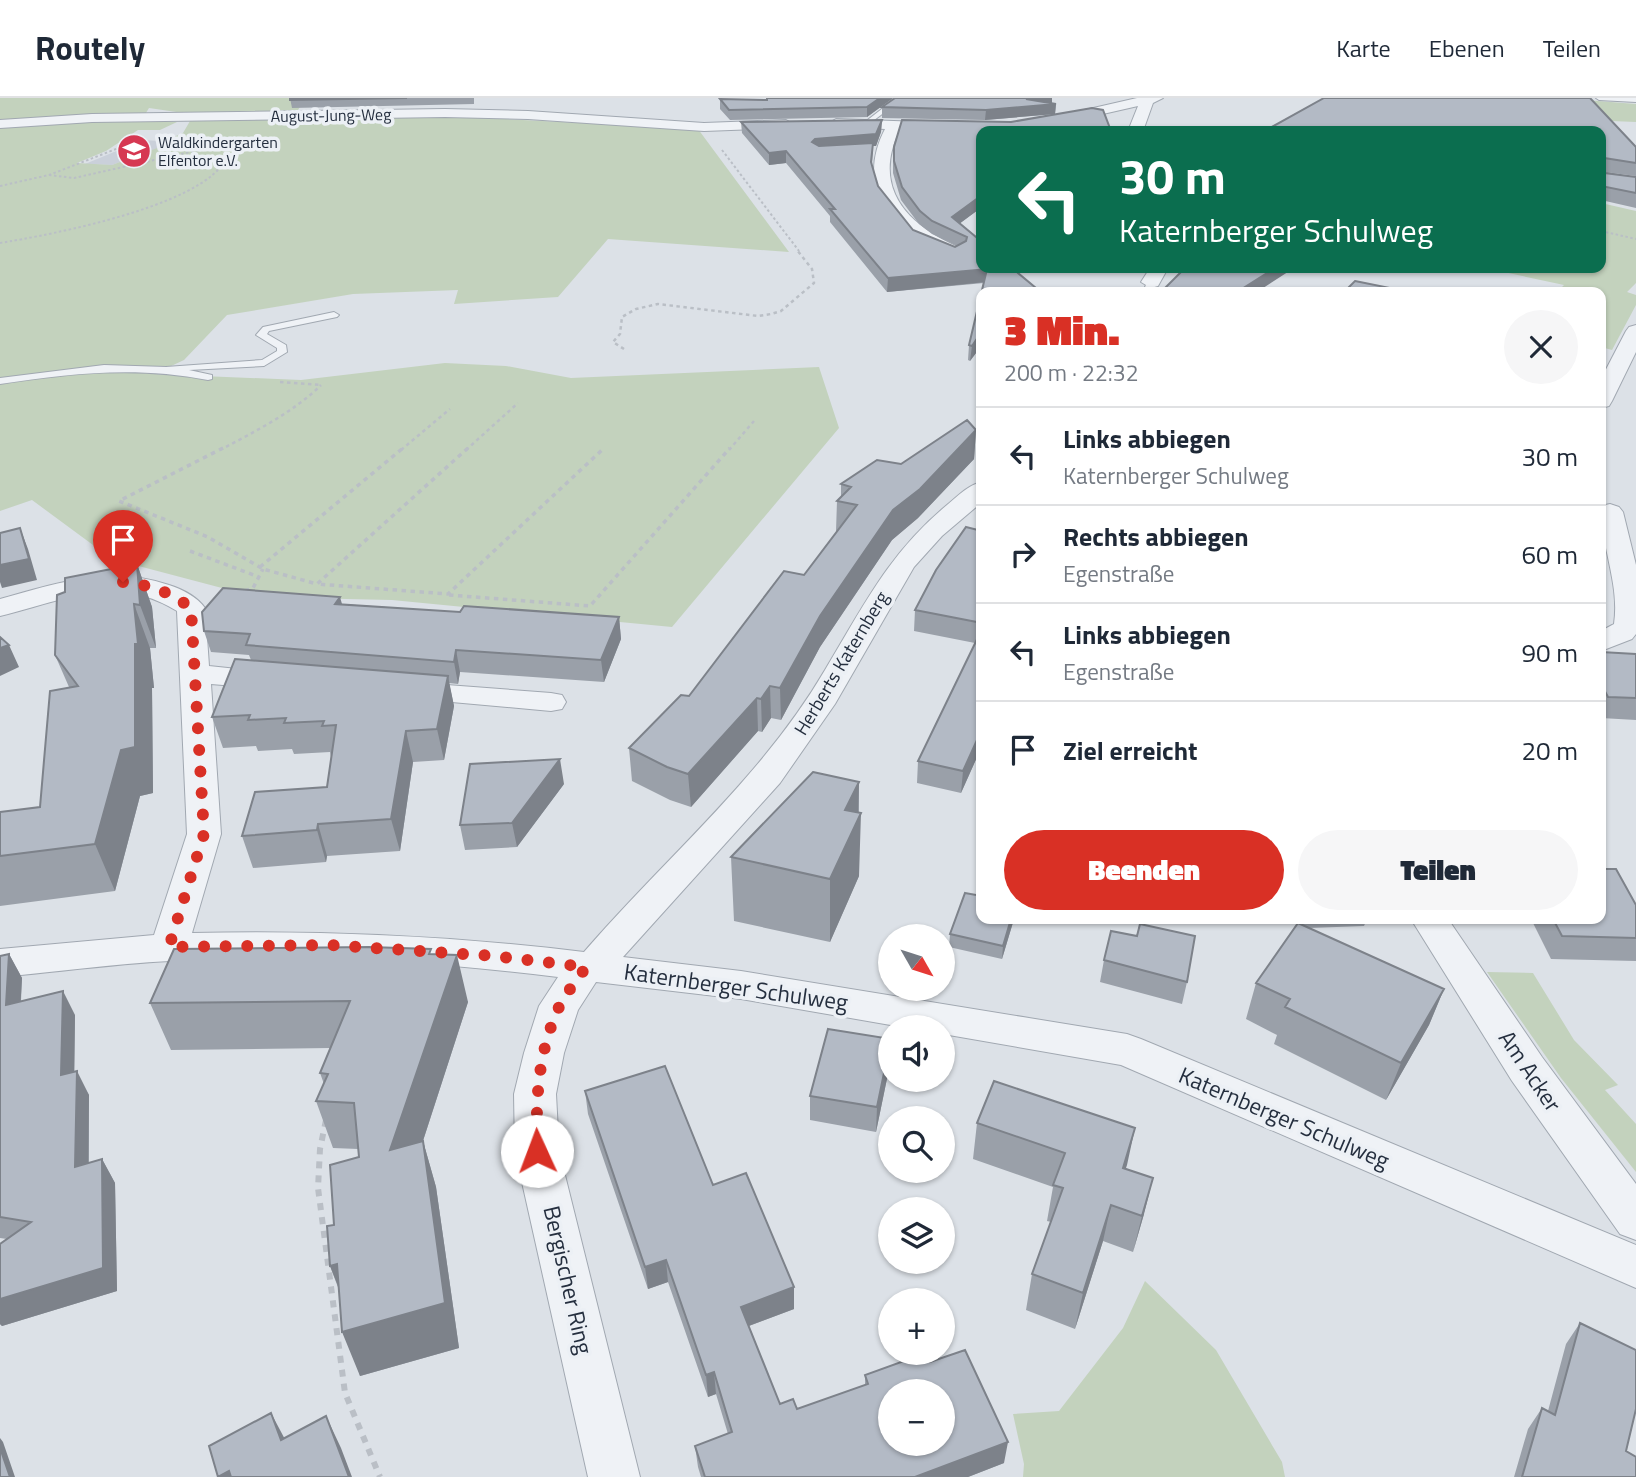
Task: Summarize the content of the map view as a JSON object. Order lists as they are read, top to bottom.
{
  "streets": {
    "street": [
      "August-Jung-Weg",
      "Herberts Katernberg",
      "Katernberger Schulweg",
      "Am Acker",
      "Bergischer Ring"
    ]
  },
  "crossings": [
    ["Herberts Katernberg", "Katernberger Schulweg"],
    ["Herberts Katernberg", "Bergischer Ring"],
    ["Katernberger Schulweg", "Bergischer Ring"]
  ],
  "places": {
    "school or university": ["Waldkindergarten Elfentor e.V."]
  },
  "north": "bottom right",
  "page": {
    "header": "Routely",
    "nav": ["Karte", "Ebenen", "Teilen"],
    "turn": ["30 m", "Katernberger Schulweg"],
    "heading": ["3 Min.", "200 m · 22:32"],
    "list": [
      {
        "name": "Links abbiegen",
        "note": "Katernberger Schulweg",
        "value": "30 m"
      },
      {
        "name": "Rechts abbiegen",
        "note": "Egenstraße",
        "value": "60 m"
      },
      {
        "name": "Links abbiegen",
        "note": "Egenstraße",
        "value": "90 m"
      },
      {
        "name": "Ziel erreicht",
        "value": "20 m"
      }
    ],
    "buttons": ["Beenden", "Teilen"],
    "map_buttons": ["+", "−"]
  }
}
